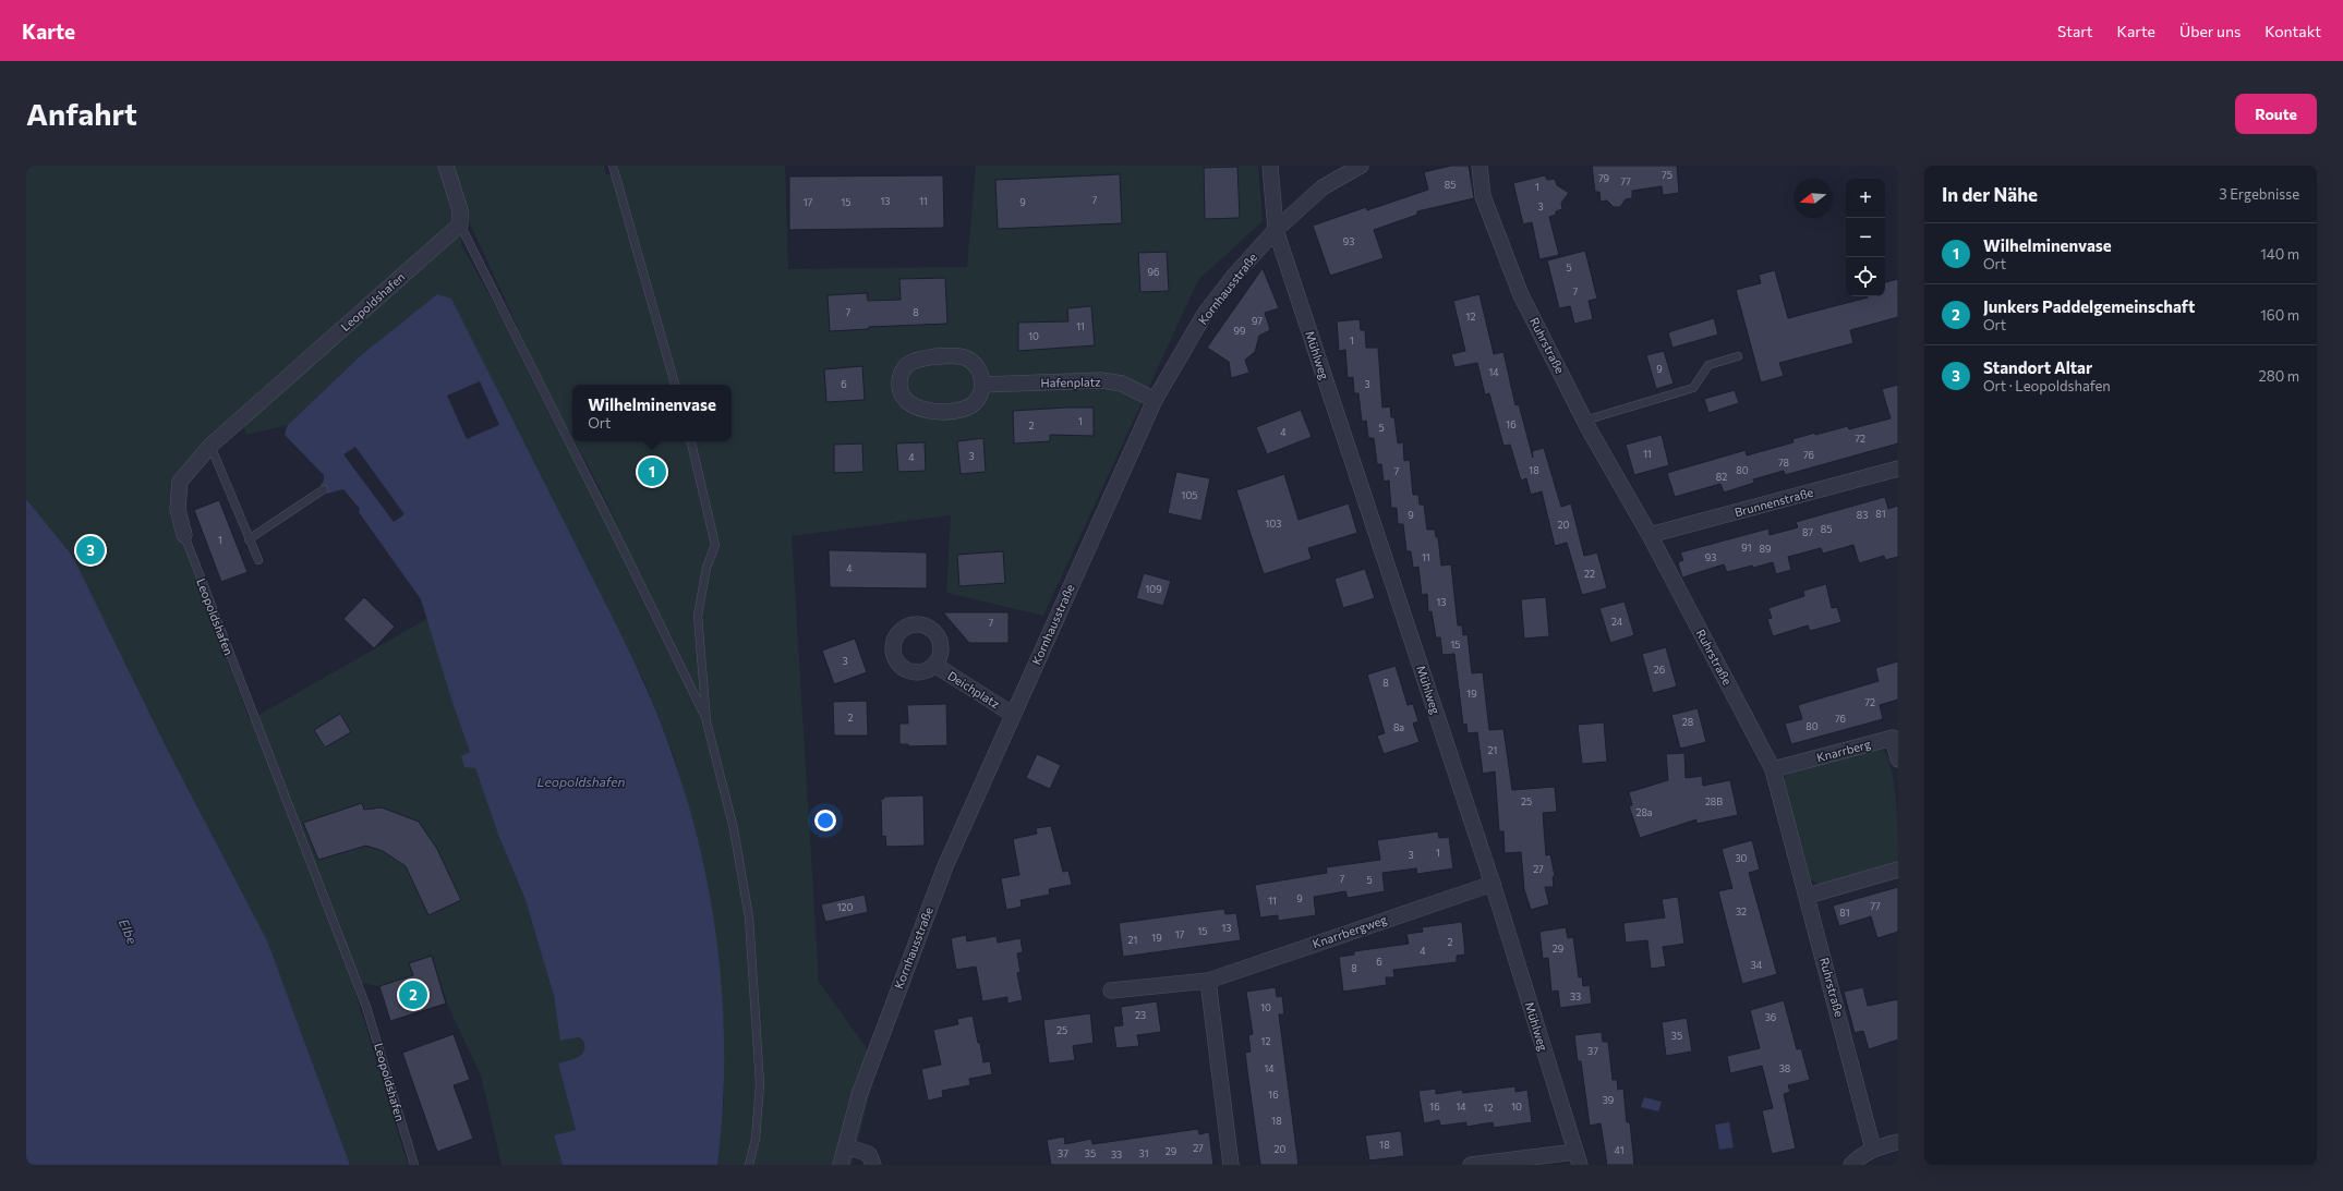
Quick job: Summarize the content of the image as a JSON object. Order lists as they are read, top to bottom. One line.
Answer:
{"streets":{"street":["Kornhausstraße","Leopoldshafen","Ruhrstraße","Mühlweg","Hafenplatz","Brunnenstraße","Deichplatz","Knarrberg","Knarrbergweg"]},"crossings":[["Kornhausstraße","Mühlweg"],["Kornhausstraße","Hafenplatz"],["Kornhausstraße","Deichplatz"],["Ruhrstraße","Brunnenstraße"],["Ruhrstraße","Knarrberg"],["Mühlweg","Knarrbergweg"]],"water":["Leopoldshafen","Elbe"],"house_numbers":["75","79","77","85","1","7","13","11","17","15","9","3","93","5","96","7","7","8","12","97","11","99","10","1","9","14","6","3","1","16","2","5","4","72","11","76","3","4","78","18","80","7","82","105","81","9","83","103","20","85","87","1","91","89","11","93","4","22","109","13","24","7","15","3","26","8","19","72","2","76","28","80","8a","21","25","28B","28a","1","3","30","27","7","5","9","11","77","120","32","81","13","15","17","19","21","2","29","4","6","34","8","33","10","23","36","25","35","12","37","14","38","16","39","16","14","10","12","18","18","27","20","41","29","37","35","31","33"],"north":"left","page":{"header":"Karte","nav":["Start","Karte","Über uns","Kontakt"],"buttons":"Route","title":"Anfahrt","heading":["In der Nähe","3 Ergebnisse"],"map_buttons":["+","−"],"list":[{"mark":"1","name":"Wilhelminenvase","note":"Ort","value":"140 m"},{"mark":"2","name":"Junkers Paddelgemeinschaft","note":"Ort","value":"160 m"},{"mark":"3","name":"Standort Altar","note":"Ort · Leopoldshafen","value":"280 m"}],"popup":["Wilhelminenvase","Ort"],"pins":["1","3","2"]}}
